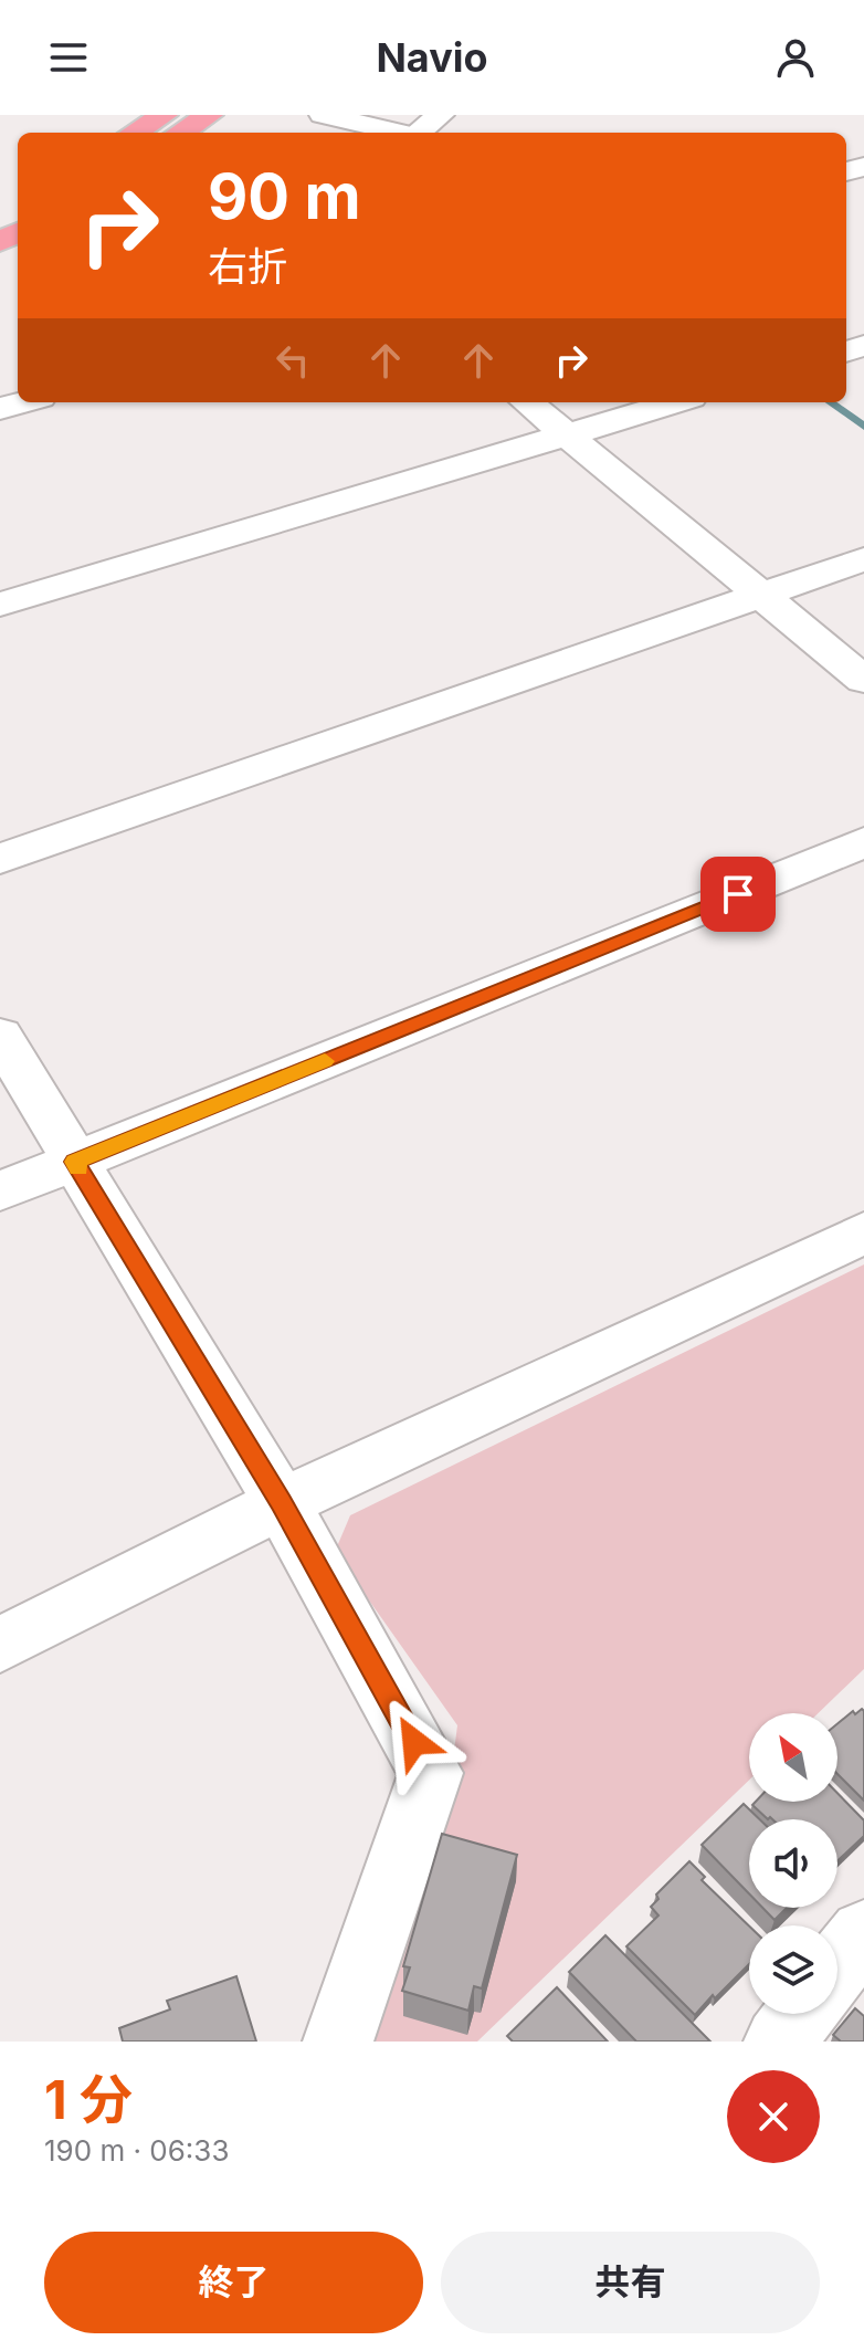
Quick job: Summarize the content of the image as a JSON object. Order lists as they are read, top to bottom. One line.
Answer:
{"north":"top left","page":{"header":"Navio","turn":["90 m","右折"],"heading":["1 分","190 m · 06:33"],"buttons":["終了","共有"]}}
